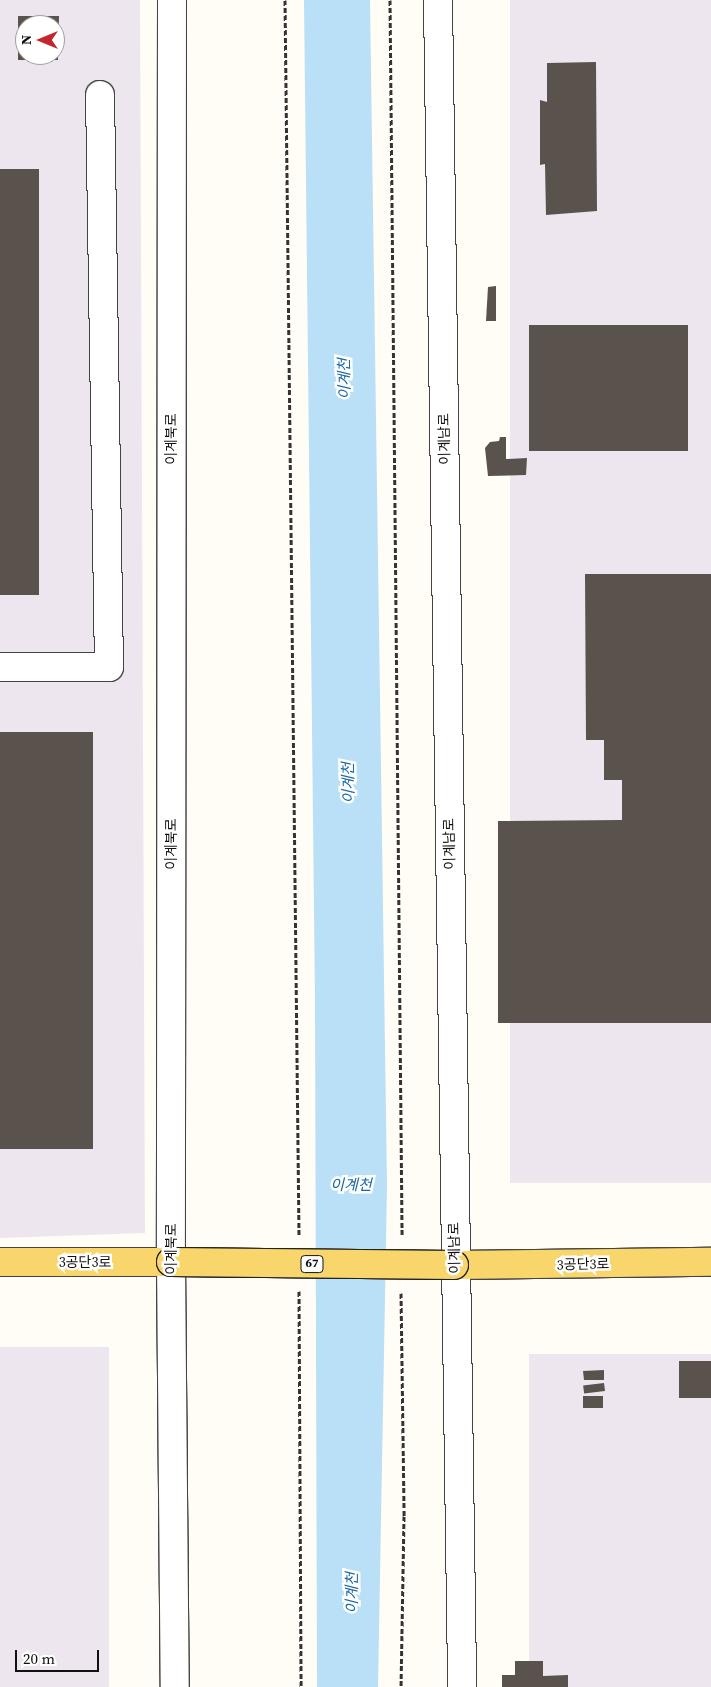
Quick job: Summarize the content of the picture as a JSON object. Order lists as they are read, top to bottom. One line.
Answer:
{"streets":{"main road":["3공단3로","67"],"street":["이계북로","이계남로"]},"crossings":[["이계북로","3공단3로"],["이계북로","67"],["이계남로","3공단3로"],["이계남로","67"],["3공단3로","67"]],"water":["이계천"],"scale_bar":"20 m","north":"left"}
